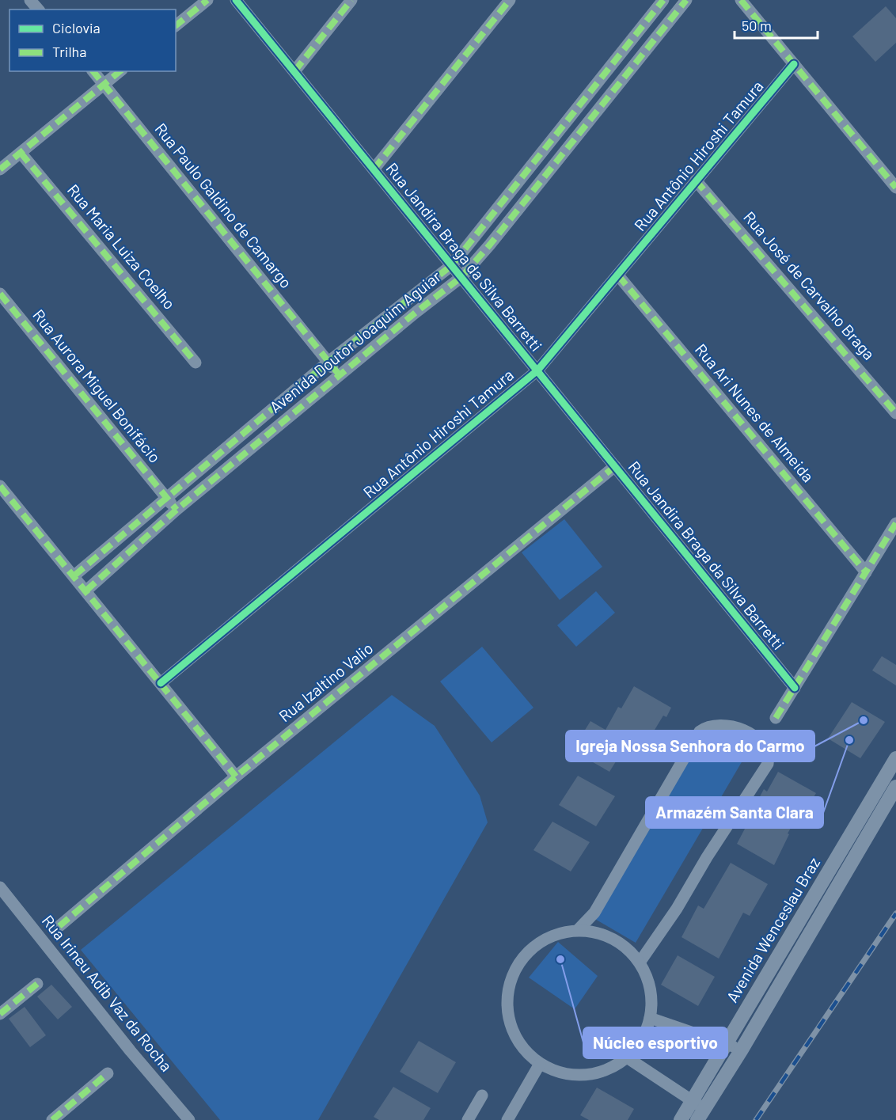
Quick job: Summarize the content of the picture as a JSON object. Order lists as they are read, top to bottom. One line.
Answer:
{"streets":{"street":["Rua Antônio Hiroshi Tamura","Rua Paulo Galdino de Camargo","Rua Maria Luiza Coelho","Rua Jandira Braga da Silva Barretti","Rua José de Carvalho Braga","Avenida Doutor Joaquim Aguiar","Rua Aurora Miguel Bonifácio","Rua Ari Nunes de Almeida","Rua Izaltino Valio","Avenida Wenceslau Braz","Rua Irineu Adib Vaz da Rocha"]},"crossings":[["Rua Antônio Hiroshi Tamura","Rua Jandira Braga da Silva Barretti"],["Rua Antônio Hiroshi Tamura","Rua José de Carvalho Braga"],["Rua Antônio Hiroshi Tamura","Rua Ari Nunes de Almeida"],["Rua Paulo Galdino de Camargo","Avenida Doutor Joaquim Aguiar"],["Rua Jandira Braga da Silva Barretti","Avenida Doutor Joaquim Aguiar"],["Rua Jandira Braga da Silva Barretti","Rua Izaltino Valio"],["Avenida Doutor Joaquim Aguiar","Rua Aurora Miguel Bonifácio"]],"places":["Igreja Nossa Senhora do Carmo","Armazém Santa Clara","Núcleo esportivo"],"legend":["Ciclovia","Trilha"],"scale_bar":"50 m"}
